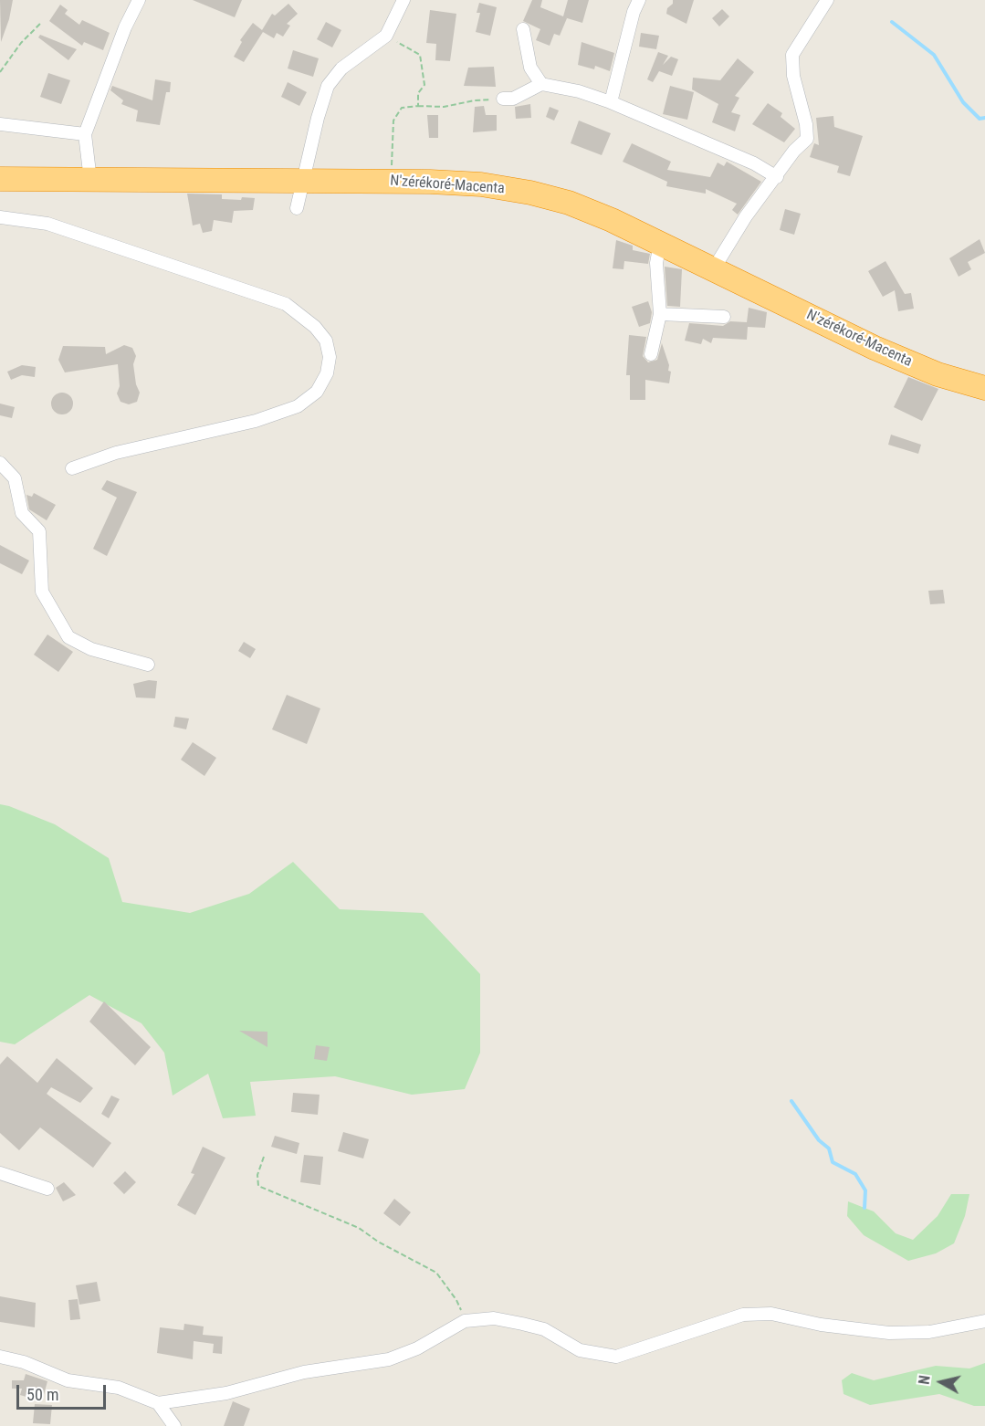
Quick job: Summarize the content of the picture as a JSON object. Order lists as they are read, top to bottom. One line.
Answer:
{"streets":{"highway":["N'zérékoré-Macenta"]},"scale_bar":"50 m","north":"left"}
